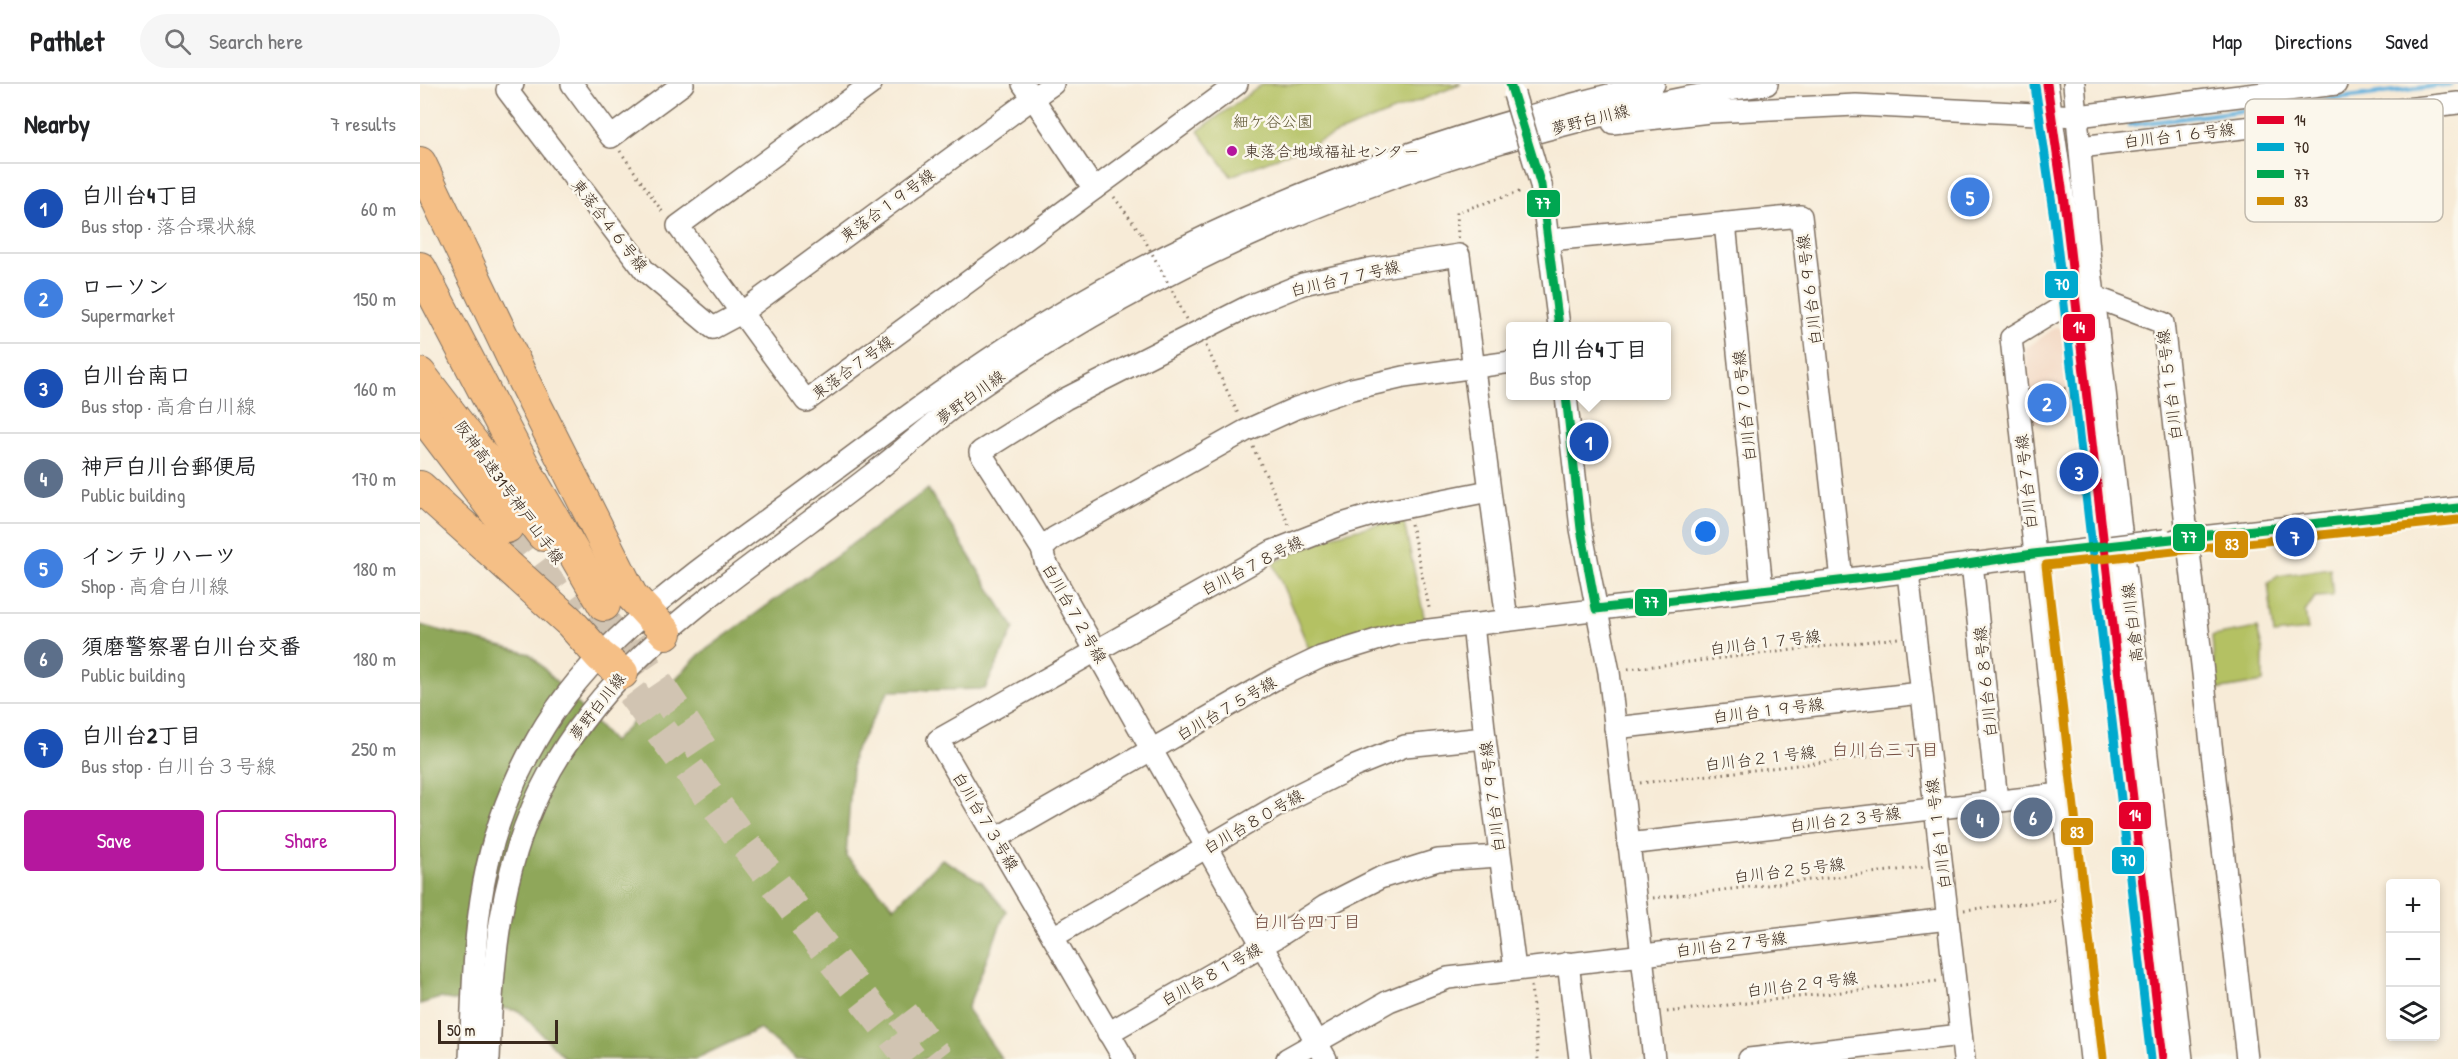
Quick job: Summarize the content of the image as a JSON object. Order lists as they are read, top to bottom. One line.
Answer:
{"streets":{"highway":["阪神高速31号神戸山手線"],"street":["夢野白川線","白川台１６号線","東落合１９号線","東落合４６号線","白川台７７号線","白川台６９号線","東落合７号線","白川台１５号線","白川台７０号線","白川台７号線","白川台７８号線","白川台７２号線","高倉白川線","白川台６８号線","白川台７５号線","白川台１９号線","白川台７９号線","白川台２３号線","白川台７３号線","白川台８０号線","白川台１１号線","白川台２７号線","白川台８１号線"],"path":["白川台１７号線","白川台２１号線","白川台２５号線","白川台２９号線"]},"crossings":[["白川台１６号線","高倉白川線"],["東落合１９号線","東落合４６号線"],["東落合１９号線","東落合７号線"],["東落合４６号線","東落合７号線"],["白川台７７号線","白川台７２号線"],["白川台６９号線","白川台７０号線"],["白川台６９号線","白川台７５号線"],["白川台１５号線","白川台７号線"],["白川台１５号線","高倉白川線"],["白川台１５号線","白川台７５号線"],["白川台７０号線","白川台７５号線"],["白川台７号線","高倉白川線"],["白川台７号線","白川台７５号線"],["白川台７号線","白川台２３号線"],["白川台７８号線","白川台７２号線"],["白川台７８号線","白川台７３号線"],["白川台７２号線","白川台７５号線"],["白川台７２号線","白川台７３号線"],["白川台７２号線","白川台８０号線"],["白川台７２号線","白川台２７号線"],["白川台７２号線","白川台８１号線"],["白川台１７号線","白川台１１号線"],["白川台６８号線","白川台７５号線"],["白川台６８号線","白川台２３号線"],["白川台７５号線","白川台７９号線"],["白川台７５号線","白川台７３号線"],["白川台７５号線","白川台１１号線"],["白川台１９号線","白川台１１号線"],["白川台２１号線","白川台１１号線"],["白川台７９号線","白川台８０号線"],["白川台７９号線","白川台２７号線"],["白川台７９号線","白川台８１号線"],["白川台２３号線","白川台１１号線"],["白川台７３号線","白川台８０号線"],["白川台７３号線","白川台８１号線"],["白川台１１号線","白川台２５号線"],["白川台１１号線","白川台２７号線"],["白川台１１号線","白川台２９号線"]],"districts":["白川台三丁目","白川台四丁目"],"parks":["細ケ谷公園"],"places":["東落合地域福祉センター"],"lines":["transit line 14","transit line 77","transit line 70","transit line 83"],"legend":["14","70","77","83"],"scale_bar":"50 m","page":{"header":"Pathlet","search":"Search here","nav":["Map","Directions","Saved"],"heading":["Nearby","7 results"],"list":[{"mark":"1","name":"白川台4丁目","note":"Bus stop · 落合環状線","value":"60 m"},{"mark":"2","name":"ローソン","note":"Supermarket","value":"150 m"},{"mark":"3","name":"白川台南口","note":"Bus stop · 高倉白川線","value":"160 m"},{"mark":"4","name":"神戸白川台郵便局","note":"Public building","value":"170 m"},{"mark":"5","name":"インテリハーツ","note":"Shop · 高倉白川線","value":"180 m"},{"mark":"6","name":"須磨警察署白川台交番","note":"Public building","value":"180 m"},{"mark":"7","name":"白川台2丁目","note":"Bus stop · 白川台３号線","value":"250 m"}],"pins":["5","2","1","3","7","6","4"],"popup":["白川台4丁目","Bus stop"],"buttons":["Save","Share"],"map_buttons":["+","−"],"scale":"50 m"}}
